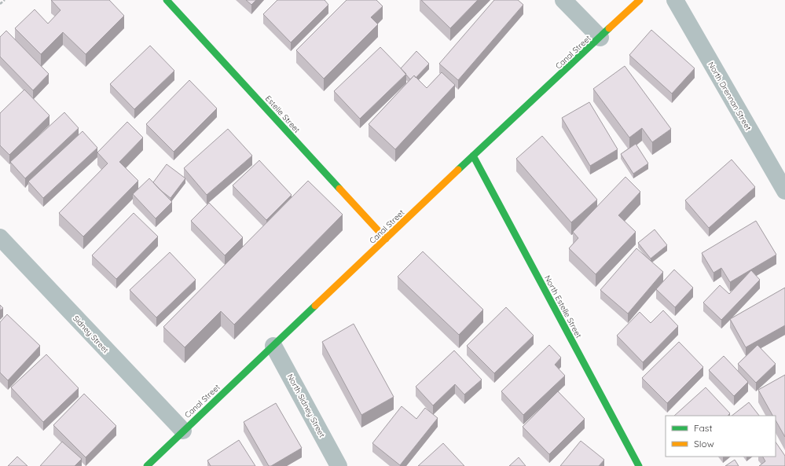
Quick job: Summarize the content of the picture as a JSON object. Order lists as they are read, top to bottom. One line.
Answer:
{"streets":{"street":["Canal Street","North Drennan Street","Estelle Street","North Estelle Street","Sidney Street","North Sidney Street"]},"crossings":[["Canal Street","Estelle Street"],["Canal Street","North Estelle Street"],["Canal Street","Sidney Street"],["Canal Street","North Sidney Street"]],"legend":["Fast","Slow"]}
